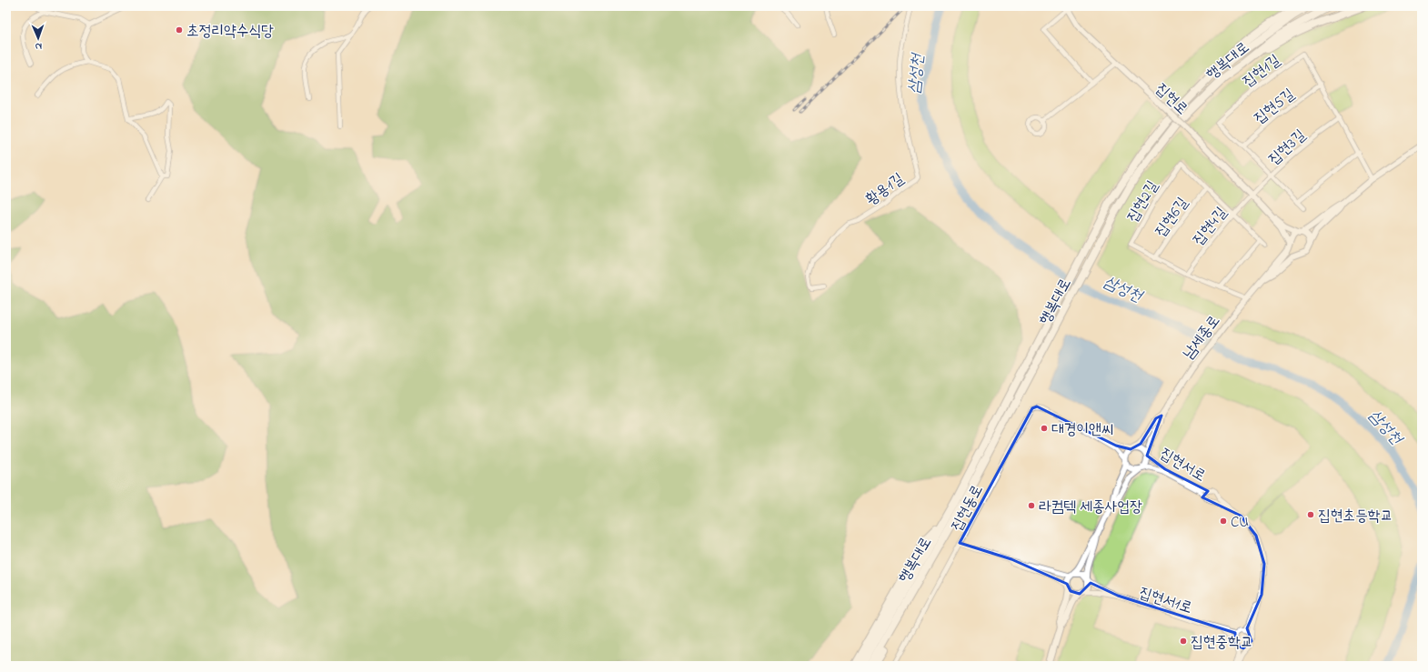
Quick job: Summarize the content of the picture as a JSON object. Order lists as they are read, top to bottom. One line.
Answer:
{"streets":{"highway":["행복대로"],"street":["집현1길","집현로","집현5길","집현3길","황용1길","집현2길","집현6길","집현4길","남세종로","집현서로","집현동로","집현서1로"]},"crossings":[["집현1길","집현5길"],["집현1길","집현3길"],["집현로","집현3길"],["집현로","집현4길"],["집현로","남세종로"],["집현3길","집현4길"],["집현2길","집현6길"],["집현2길","집현4길"],["집현2길","남세종로"],["남세종로","집현서로"],["남세종로","집현동로"],["집현서로","집현동로"],["집현서로","집현서1로"]],"water":["삼성천"],"places":["초정리약수식당","대경이앤씨","라컴텍 세종사업장","집현초등학교","CU","집현중학교"],"north":"bottom"}
